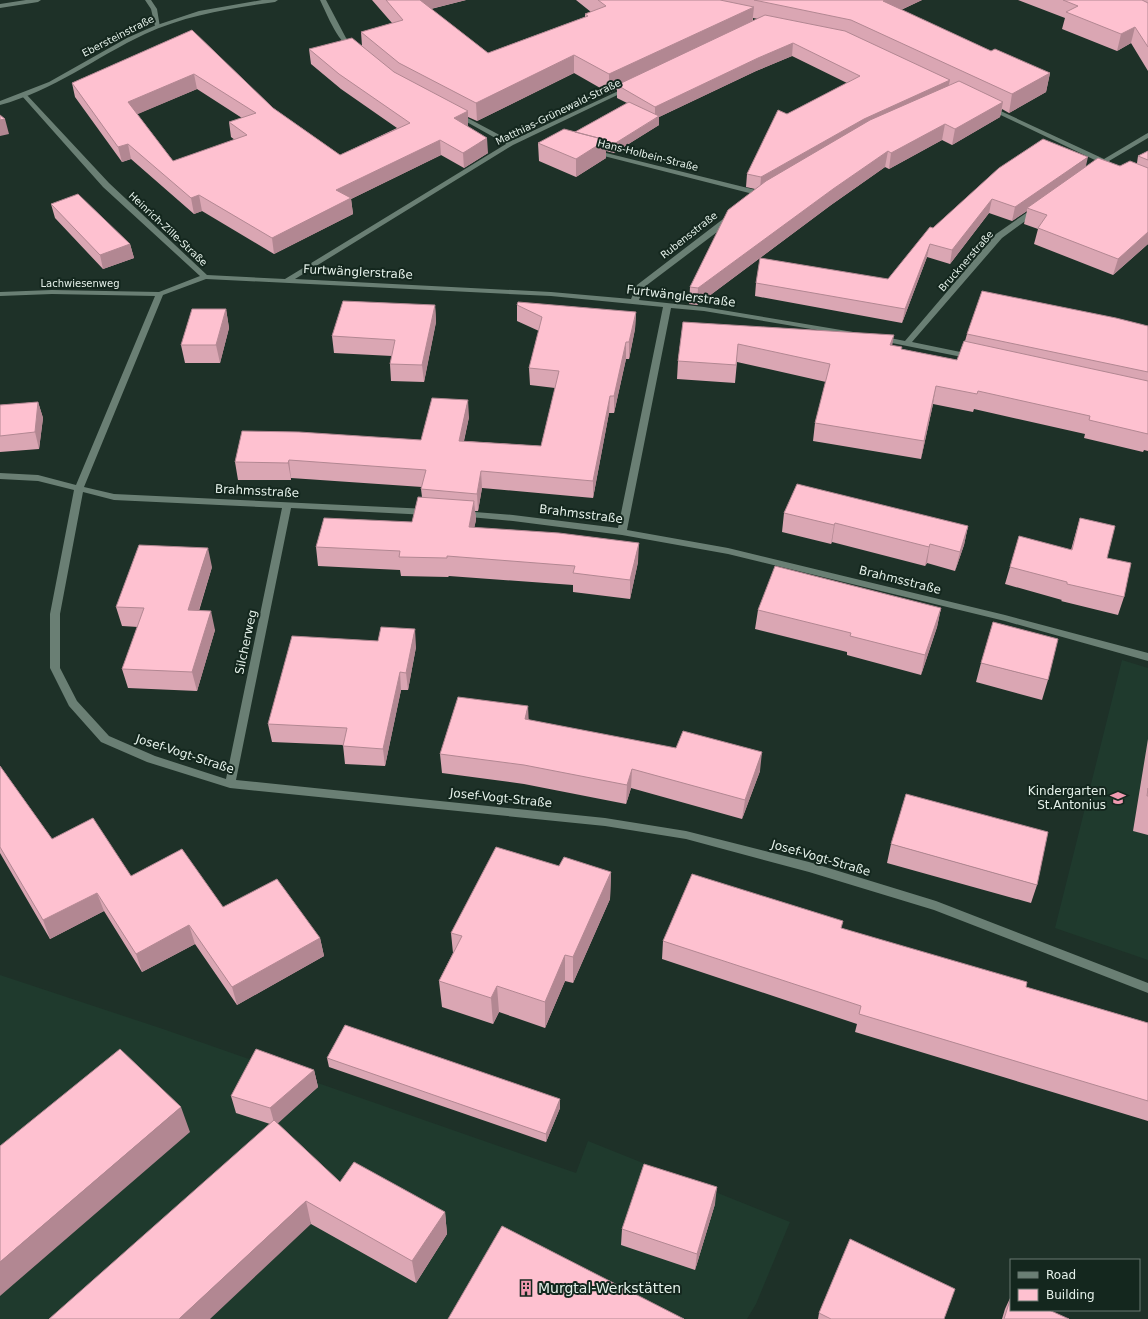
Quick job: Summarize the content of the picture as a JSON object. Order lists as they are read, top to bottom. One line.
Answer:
{"streets":{"street":["Ebersteinstraße","Matthias-Grünewald-Straße","Hans-Holbein-Straße","Heinrich-Zille-Straße","Rubensstraße","Brucknerstraße","Furtwänglerstraße","Lachwiesenweg","Brahmsstraße","Silcherweg","Josef-Vogt-Straße"]},"crossings":[["Ebersteinstraße","Heinrich-Zille-Straße"],["Matthias-Grünewald-Straße","Furtwänglerstraße"],["Heinrich-Zille-Straße","Furtwänglerstraße"],["Heinrich-Zille-Straße","Lachwiesenweg"],["Rubensstraße","Furtwänglerstraße"],["Brucknerstraße","Furtwänglerstraße"],["Brahmsstraße","Silcherweg"],["Brahmsstraße","Josef-Vogt-Straße"],["Silcherweg","Josef-Vogt-Straße"]],"places":{"school or university":["Kindergarten St.Antonius"],"building":["Murgtal-Werkstätten"]},"legend":["Road","Building"]}
